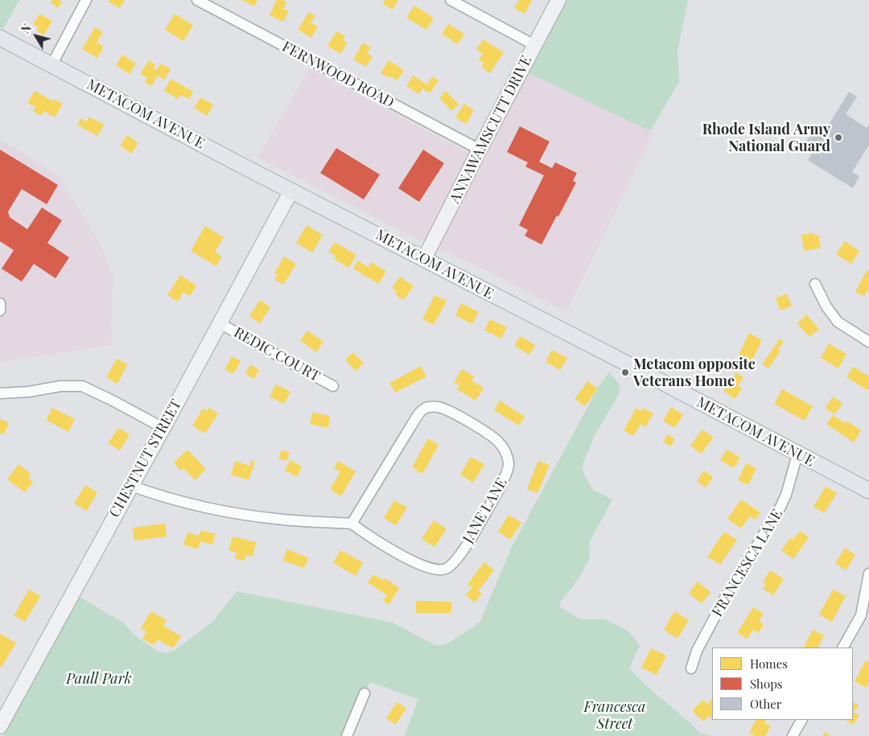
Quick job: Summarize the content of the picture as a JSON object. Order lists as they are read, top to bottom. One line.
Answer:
{"streets":{"main road":["METACOM AVENUE"],"street":["FERNWOOD ROAD","ANNAWAMSCUTT DRIVE","REDIC COURT","CHESTNUT STREET","JANE LANE","FRANCESCA LANE"]},"crossings":[["FERNWOOD ROAD","ANNAWAMSCUTT DRIVE"],["METACOM AVENUE","ANNAWAMSCUTT DRIVE"],["METACOM AVENUE","CHESTNUT STREET"],["METACOM AVENUE","FRANCESCA LANE"],["REDIC COURT","CHESTNUT STREET"]],"parks":["Paull Park","Francesca Street"],"places":["Rhode Island Army National Guard","Metacom opposite Veterans Home"],"legend":["Homes","Shops","Other"],"north":"top left"}
